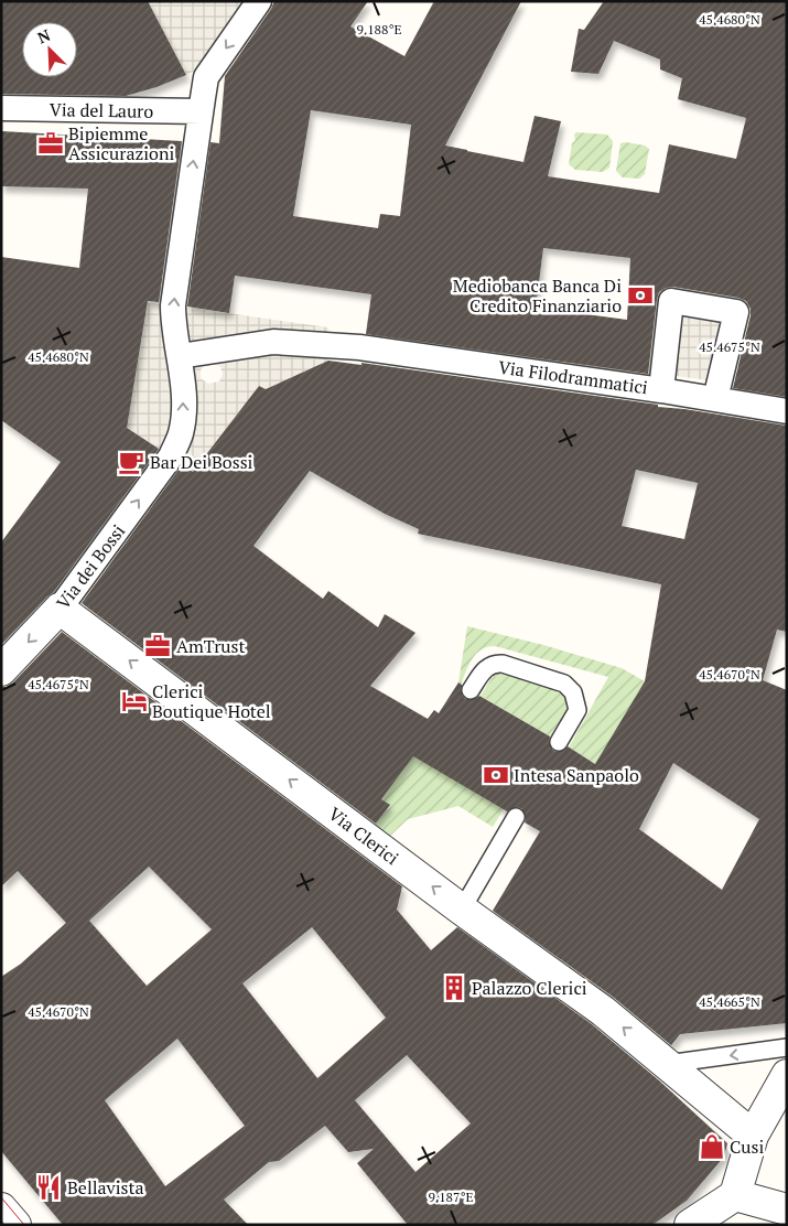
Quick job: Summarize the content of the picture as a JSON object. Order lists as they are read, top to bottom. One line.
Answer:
{"streets":{"street":["Via del Lauro","Via Filodrammatici","Via dei Bossi","Via Clerici"]},"crossings":[["Via del Lauro","Via dei Bossi"],["Via Filodrammatici","Via dei Bossi"],["Via dei Bossi","Via Clerici"]],"one_way":["Via Clerici"],"places":{"office":["Bipiemme Assicurazioni","AmTrust"],"bank":["Mediobanca Banca Di Credito Finanziario","Intesa Sanpaolo"],"cafe":["Bar Dei Bossi"],"hotel":["Clerici Boutique Hotel"],"building":["Palazzo Clerici"],"shop":["Cusi"],"restaurant":["Bellavista"]},"north":"top left","coordinates":["45.4680°N","9.188°E","45.4675°N","45.4670°N","45.4665°N","9.187°E"]}
